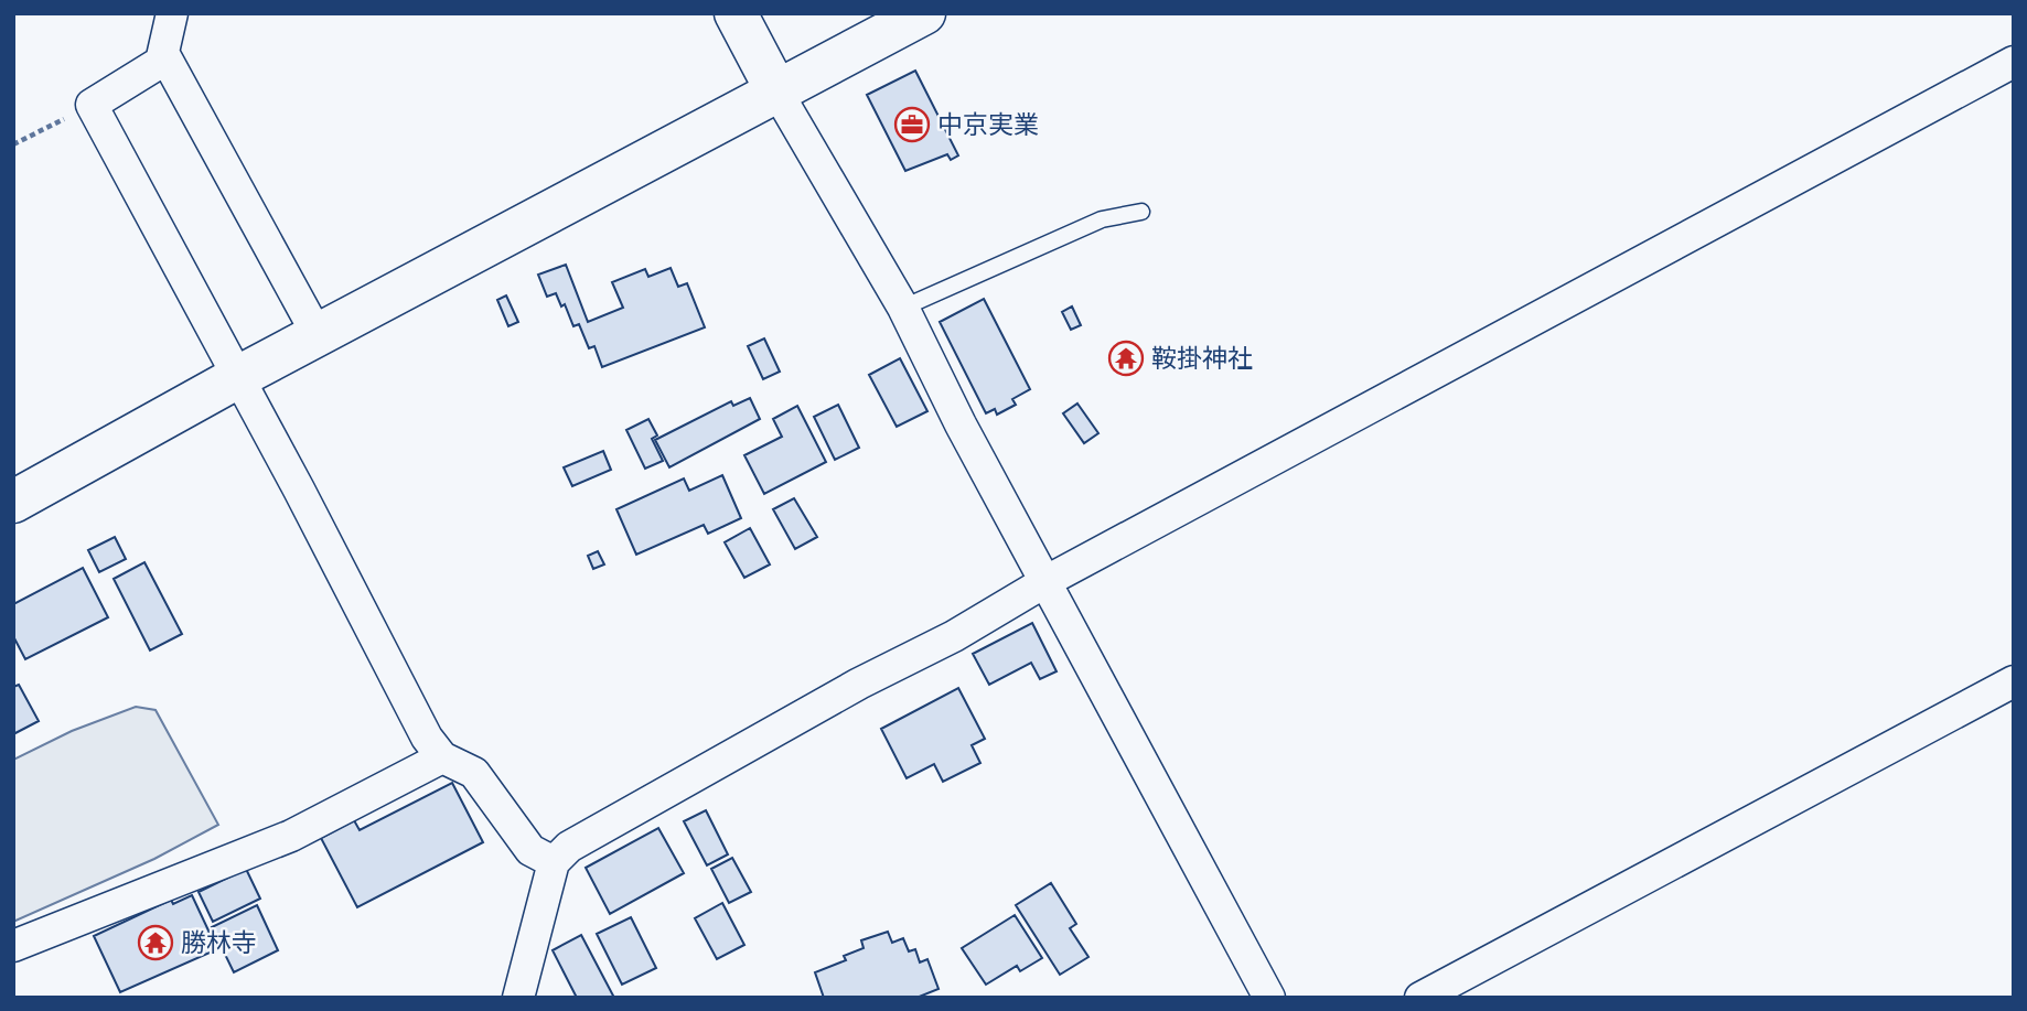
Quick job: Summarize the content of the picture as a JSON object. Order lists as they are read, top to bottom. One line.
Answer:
{"places":{"office":["中京実業"],"temple":["鞍掛神社","勝林寺"]}}
